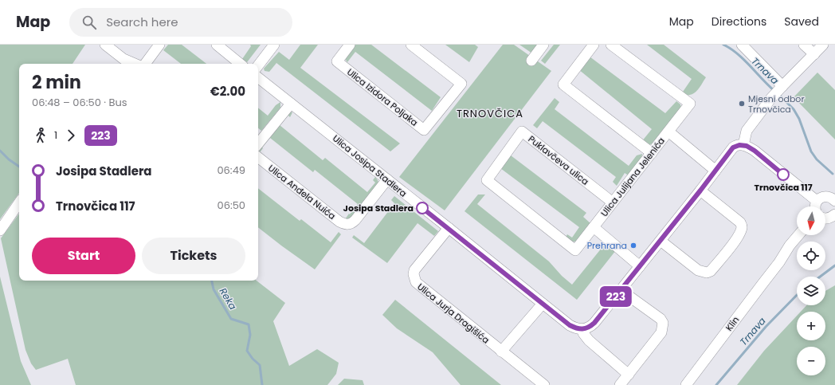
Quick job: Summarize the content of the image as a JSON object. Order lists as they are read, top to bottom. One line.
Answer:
{"streets":{"street":["Ulica Izidora Poljaka","Puklavčeva ulica","Ulica Josipa Stadlera","Ulica Julijana Jelenića","Ulica Anđela Nuića","Ulica Jurja Dragišića","Klin"]},"crossings":[["Puklavčeva ulica","Ulica Julijana Jelenića"],["Ulica Josipa Stadlera","Ulica Anđela Nuića"],["Ulica Josipa Stadlera","Ulica Jurja Dragišića"]],"districts":["TRNOVČICA"],"water":["Trnava","Reka"],"places":["Mjesni odbor Trnovčica","Trnovčica 117","Josipa Stadlera","Prehrana"],"lines":["bus line 223"],"north":"bottom","page":{"header":"Map","search":"Search here","nav":["Map","Directions","Saved"],"on_map":"223","heading":["2 min","06:48 – 06:50 · Bus","€2.00"],"legs":["1","223"],"list":[{"name":"Josipa Stadlera","value":"06:49"},{"name":"Trnovčica 117","value":"06:50"}],"map_buttons":["+","−"],"buttons":["Start","Tickets"]}}
